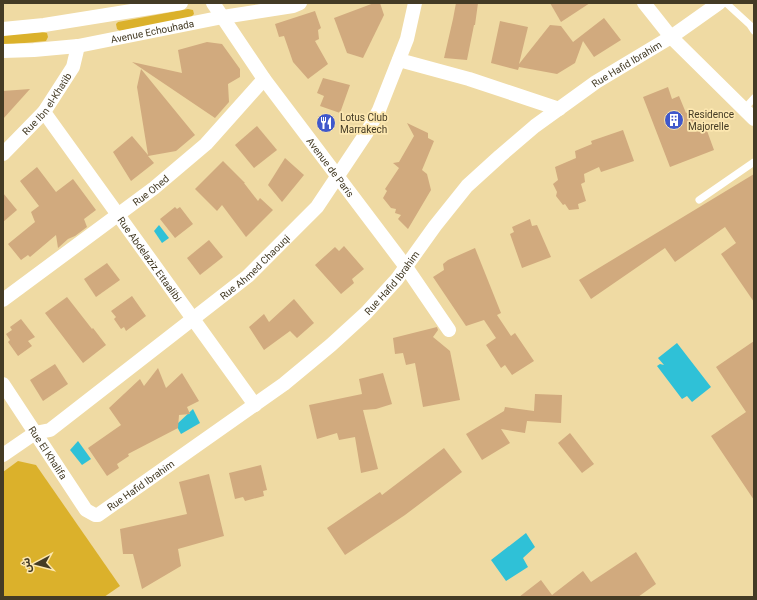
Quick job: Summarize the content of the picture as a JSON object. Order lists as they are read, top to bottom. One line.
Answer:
{"streets":{"street":["Avenue Echouhada","Rue Hafid Ibrahim","Rue Ibn el-Khatib","Avenue de Paris","Rue Ohed","Rue Abdelaziz Ettaalibi","Rue Ahmed Chaouqi","Rue El Khalifa"]},"crossings":[["Avenue Echouhada","Rue Ibn el-Khatib"],["Avenue Echouhada","Avenue de Paris"],["Rue Hafid Ibrahim","Avenue de Paris"],["Rue Hafid Ibrahim","Rue Abdelaziz Ettaalibi"],["Rue Hafid Ibrahim","Rue El Khalifa"],["Rue Ibn el-Khatib","Rue Abdelaziz Ettaalibi"],["Avenue de Paris","Rue Ohed"],["Avenue de Paris","Rue Ahmed Chaouqi"],["Rue Ohed","Rue Abdelaziz Ettaalibi"],["Rue Abdelaziz Ettaalibi","Rue Ahmed Chaouqi"],["Rue Ahmed Chaouqi","Rue El Khalifa"]],"places":{"building":["Residence Majorelle"],"restaurant":["Lotus Club Marrakech"]},"north":"left"}
